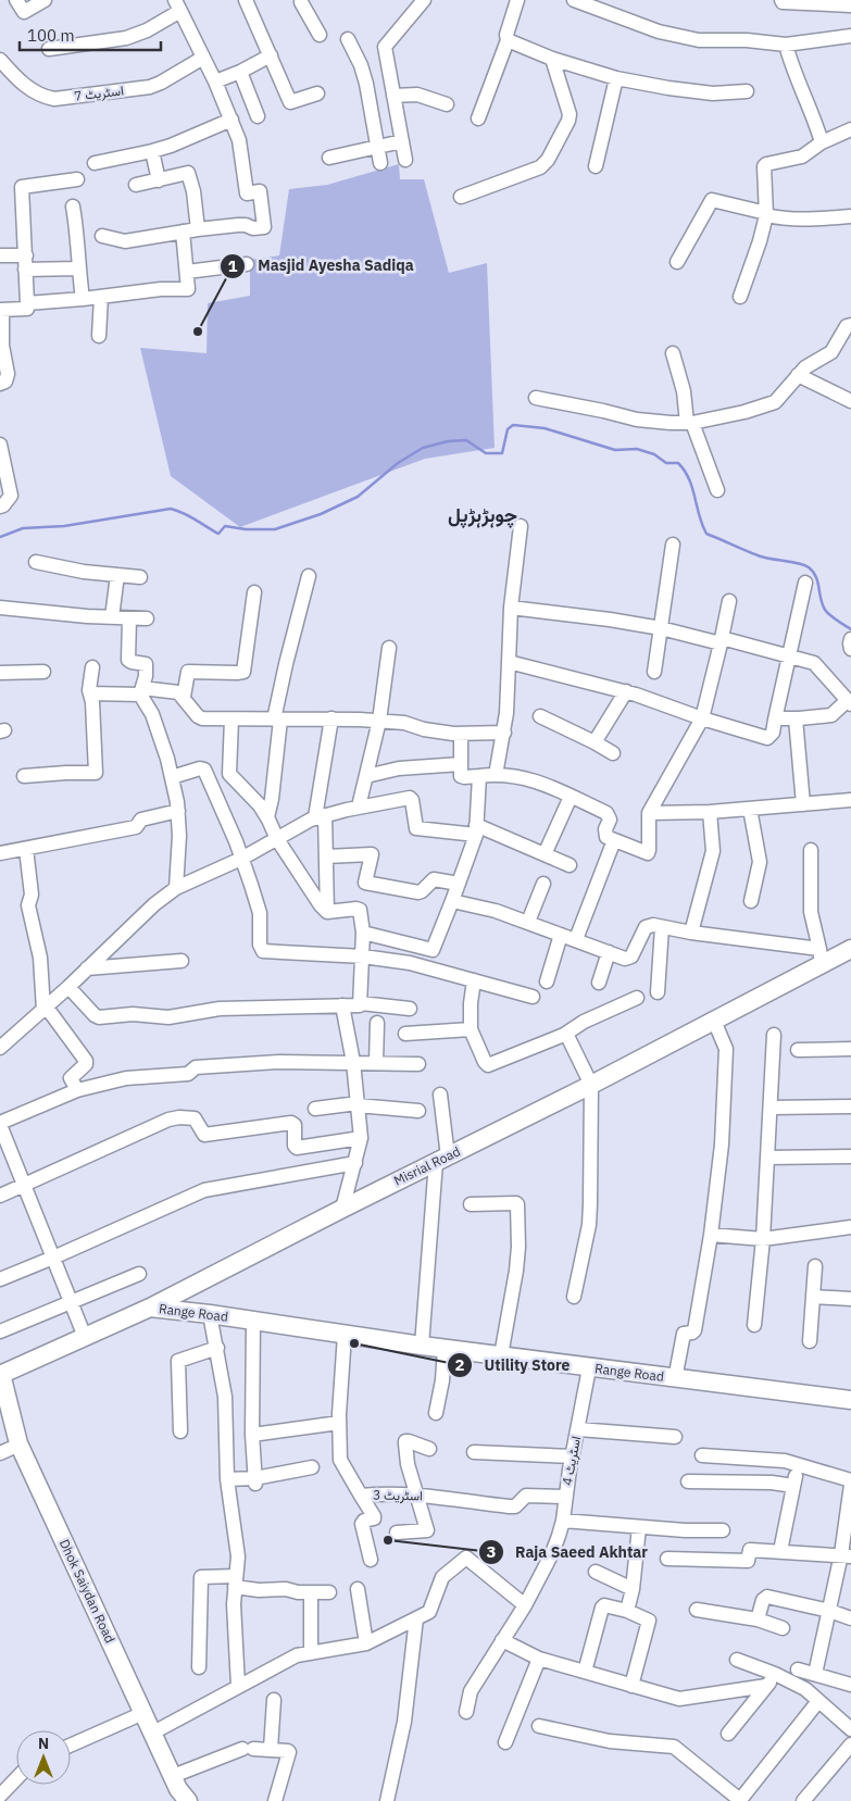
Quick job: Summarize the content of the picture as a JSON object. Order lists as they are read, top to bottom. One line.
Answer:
{"streets":{"main road":["Misrial Road","Range Road","Dhok Saiydan Road"],"street":["اسٹریٹ 7","اسٹریٹ 4","اسٹریٹ 3"]},"crossings":[["Misrial Road","Range Road"],["Misrial Road","Dhok Saiydan Road"],["Range Road","اسٹریٹ 4"],["Range Road","اسٹریٹ 3"],["اسٹریٹ 4","اسٹریٹ 3"]],"districts":["چوہڑہڑپل"],"places":["Masjid Ayesha Sadiqa","Utility Store","Raja Saeed Akhtar"],"scale_bar":"100 m","north":"top"}
